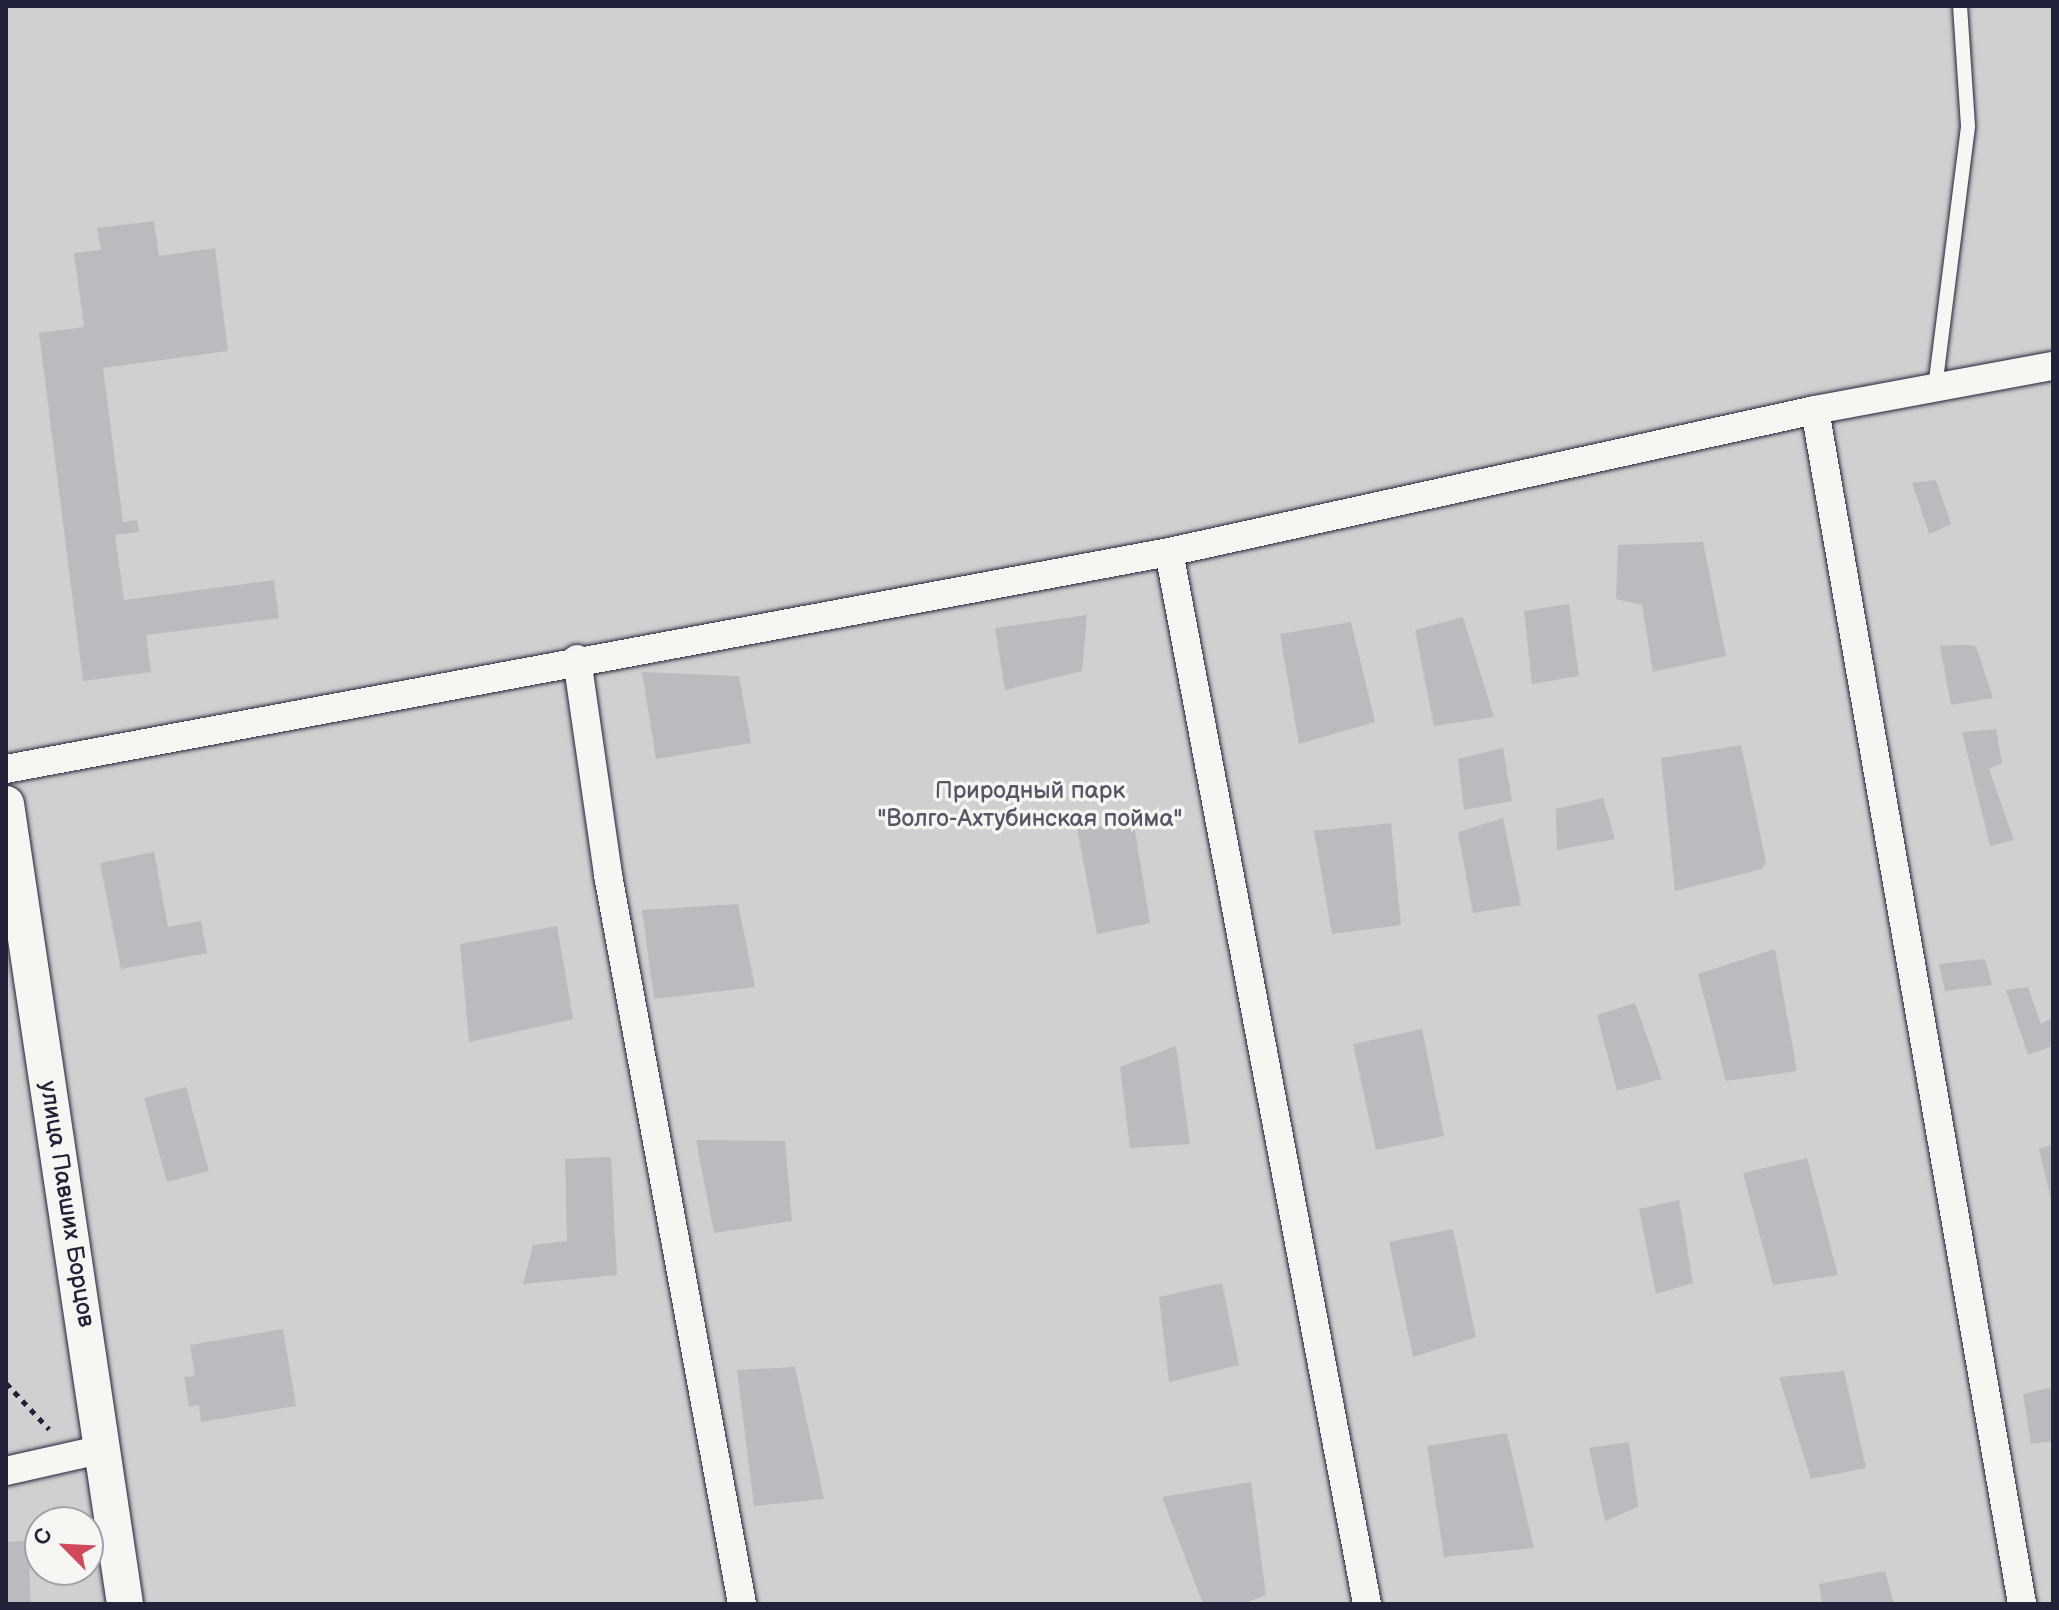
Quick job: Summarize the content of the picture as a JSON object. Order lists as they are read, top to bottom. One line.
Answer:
{"streets":{"street":["улица Павших Борцов"]},"parks":["Природный парк \"Волго-Ахтубинская пойма\""],"north":"top left"}
